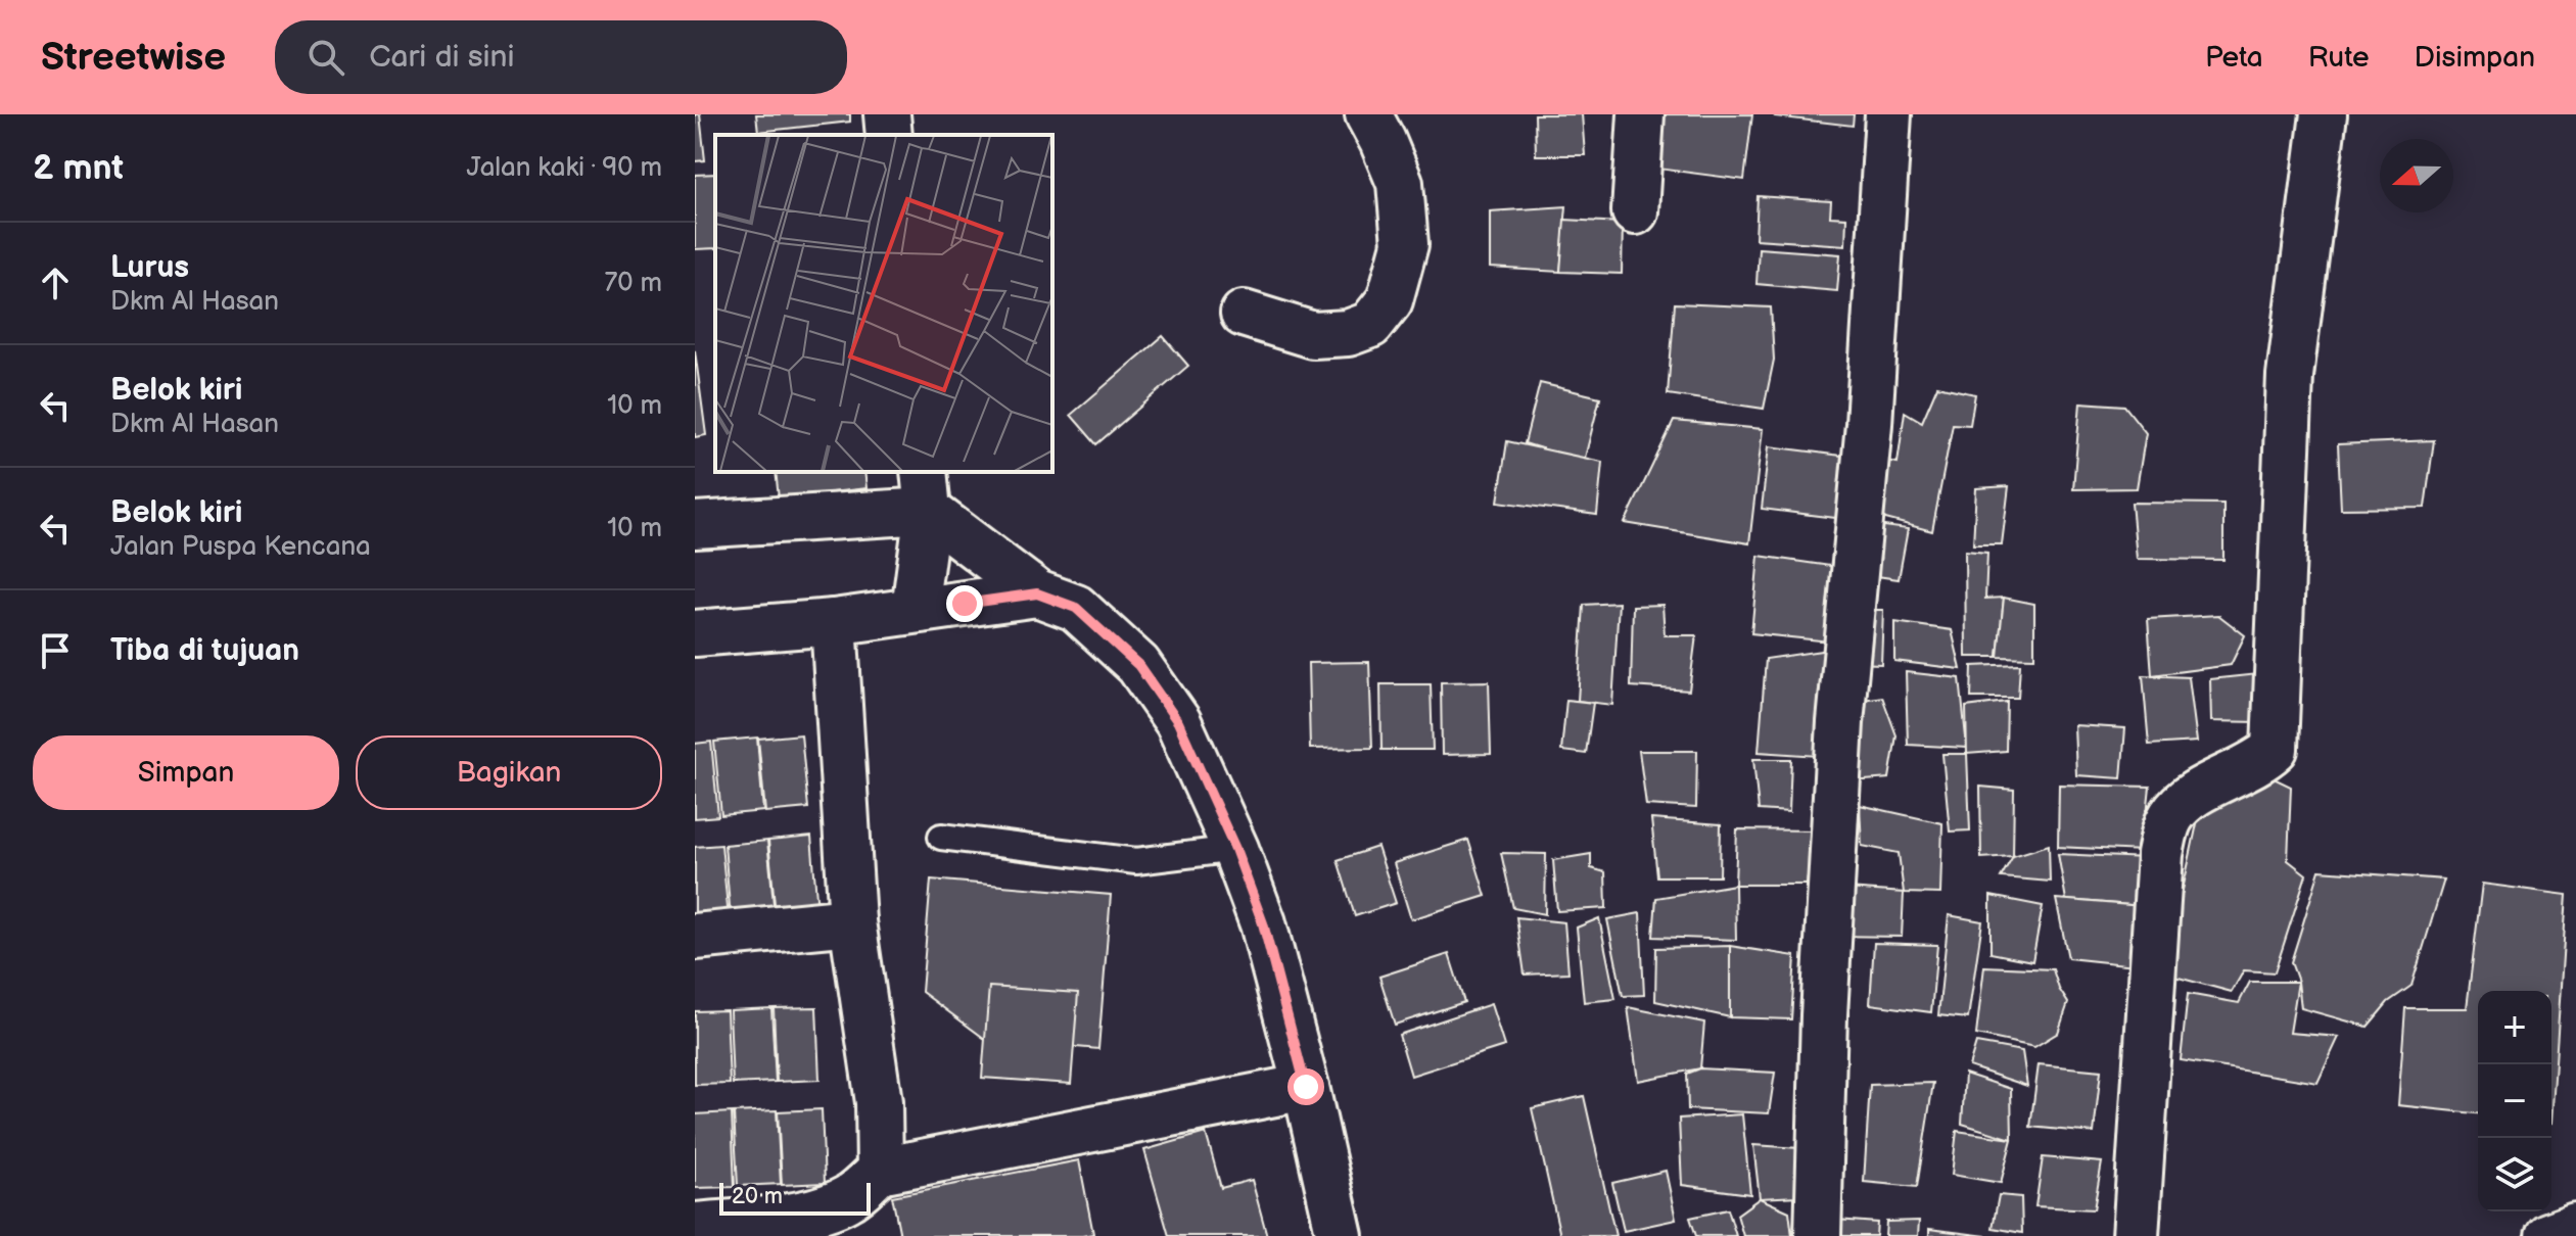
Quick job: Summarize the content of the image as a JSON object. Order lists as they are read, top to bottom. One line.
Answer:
{"scale_bar":"20 m","north":"left","page":{"header":"Streetwise","search":"Cari di sini","nav":["Peta","Rute","Disimpan"],"heading":["2 mnt","Jalan kaki · 90 m"],"list":[["Lurus","Dkm Al Hasan","70 m"],["Belok kiri","Dkm Al Hasan","10 m"],["Belok kiri","Jalan Puspa Kencana","10 m"],"Tiba di tujuan"],"buttons":["Simpan","Bagikan"],"map_buttons":["+","−"],"scale":"20 m"}}
